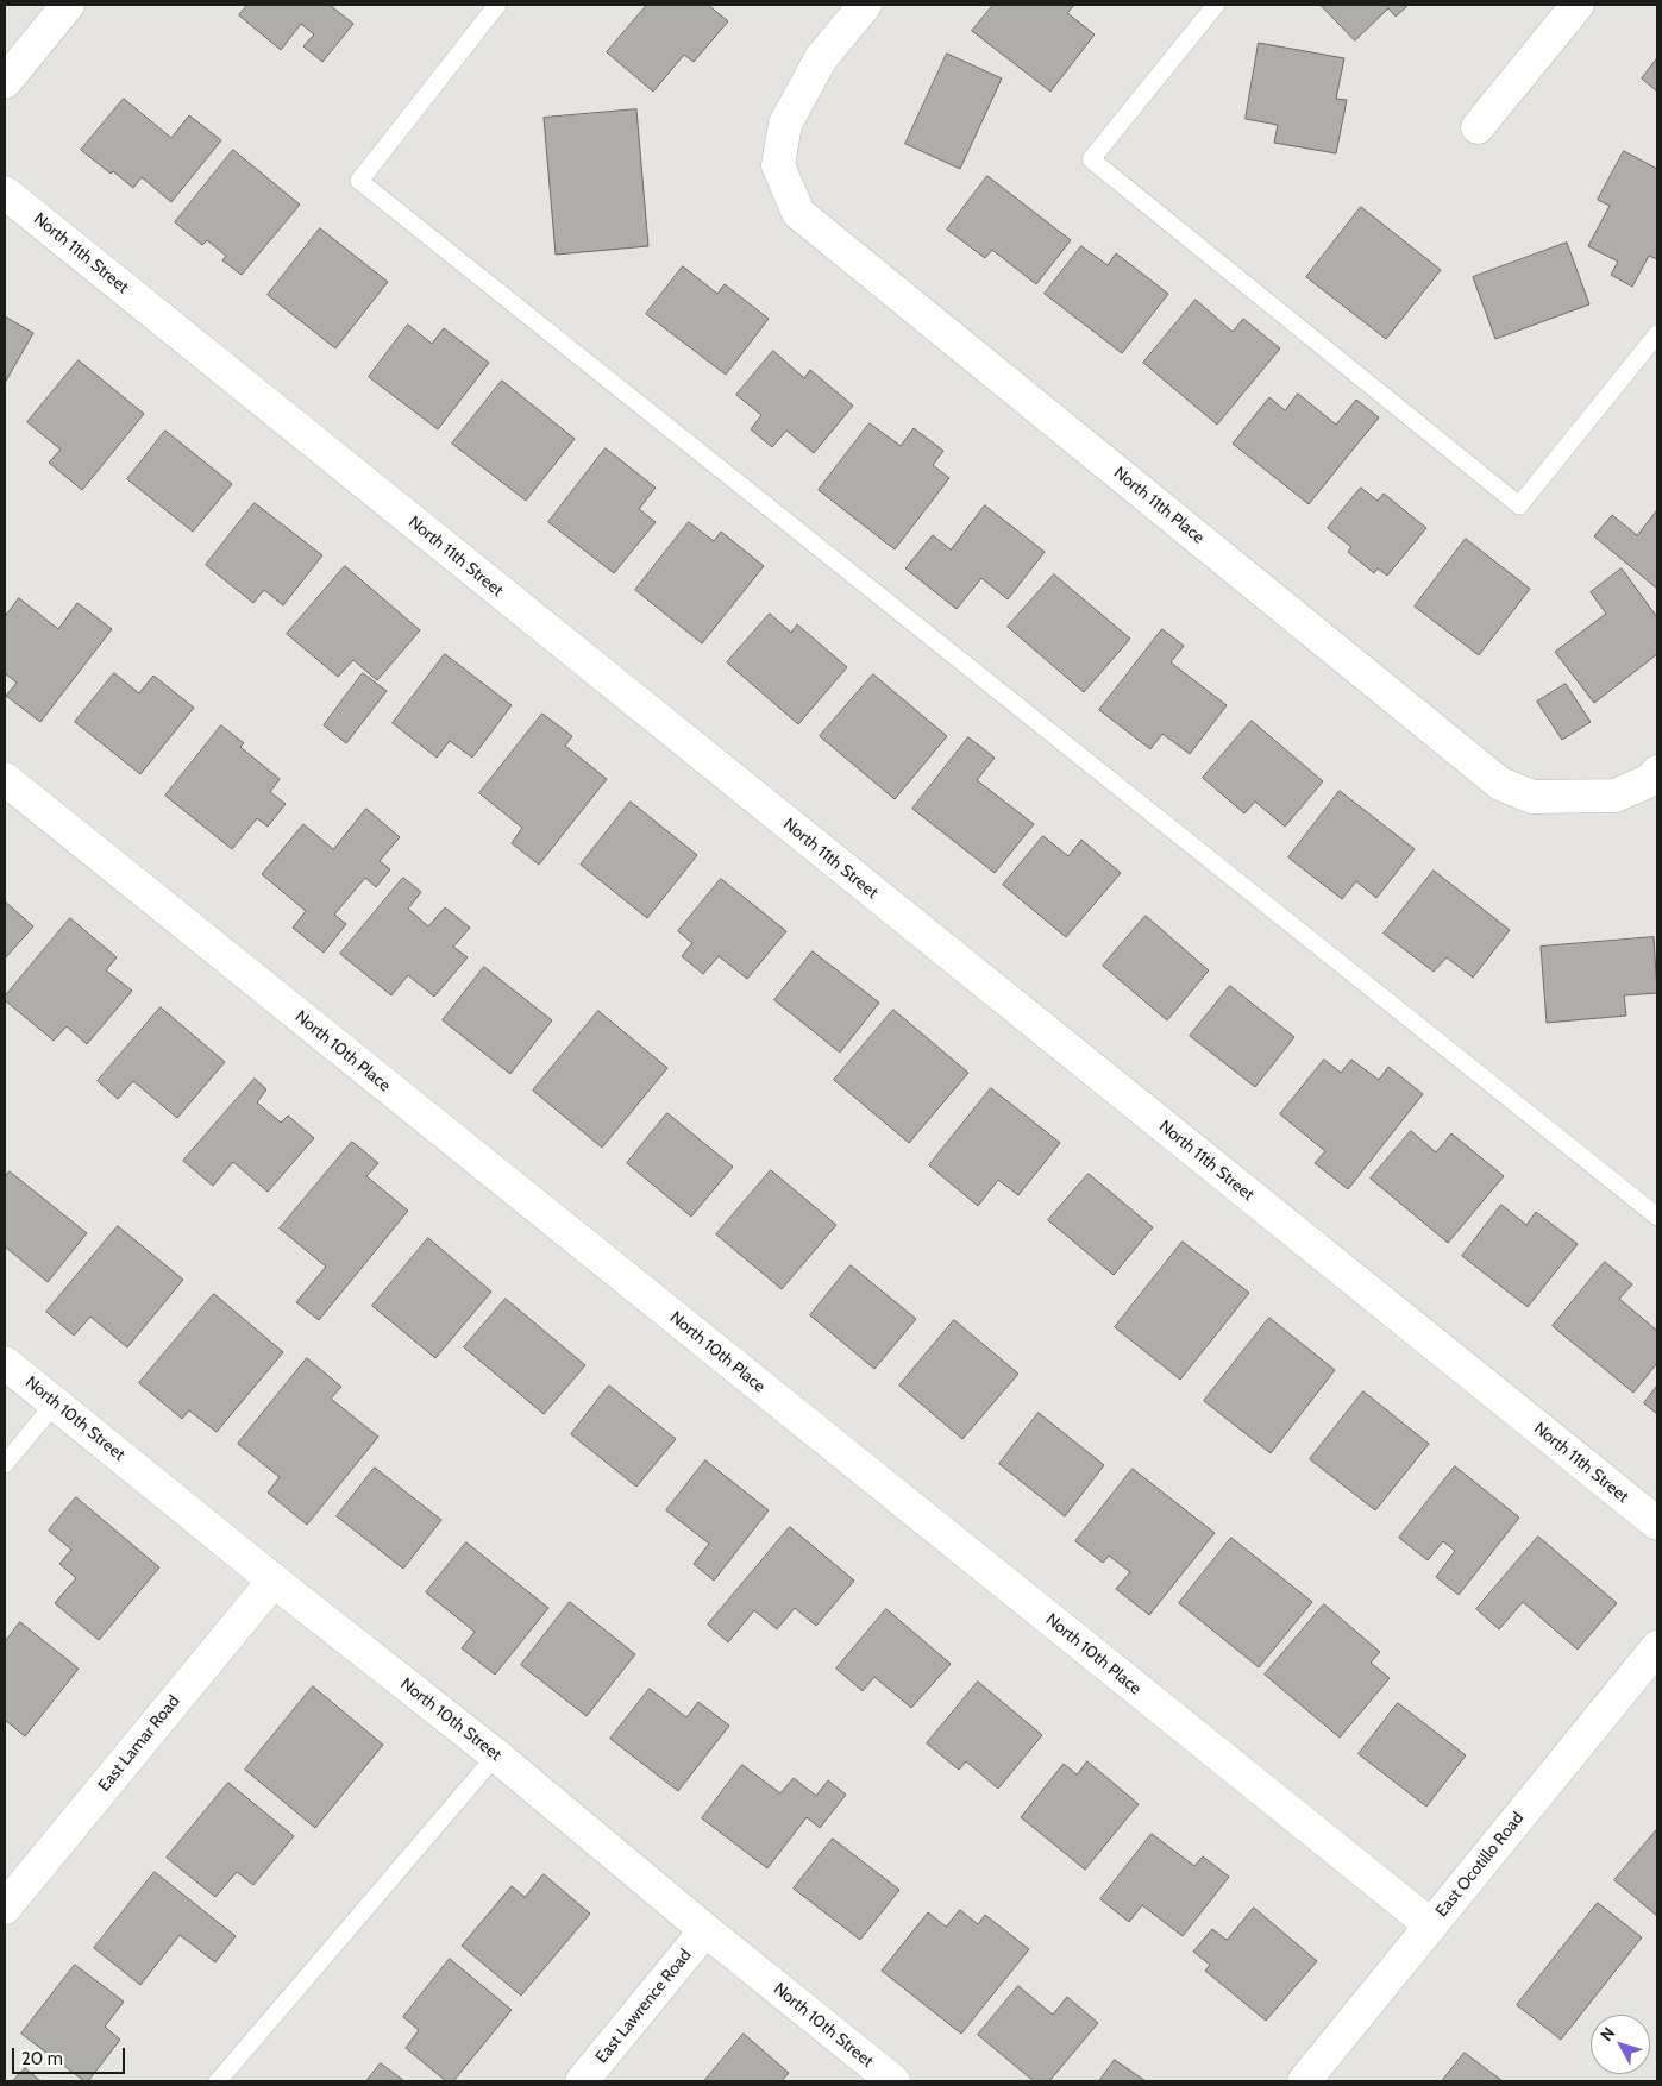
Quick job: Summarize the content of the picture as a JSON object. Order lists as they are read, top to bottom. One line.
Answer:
{"streets":{"street":["North 11th Street","North 11th Place","North 10th Place","North 10th Street","East Lamar Road","East Ocotillo Road","East Lawrence Road"]},"crossings":[["North 10th Place","East Ocotillo Road"],["North 10th Street","East Lamar Road"],["North 10th Street","East Lawrence Road"]],"scale_bar":"20 m","north":"top left"}
